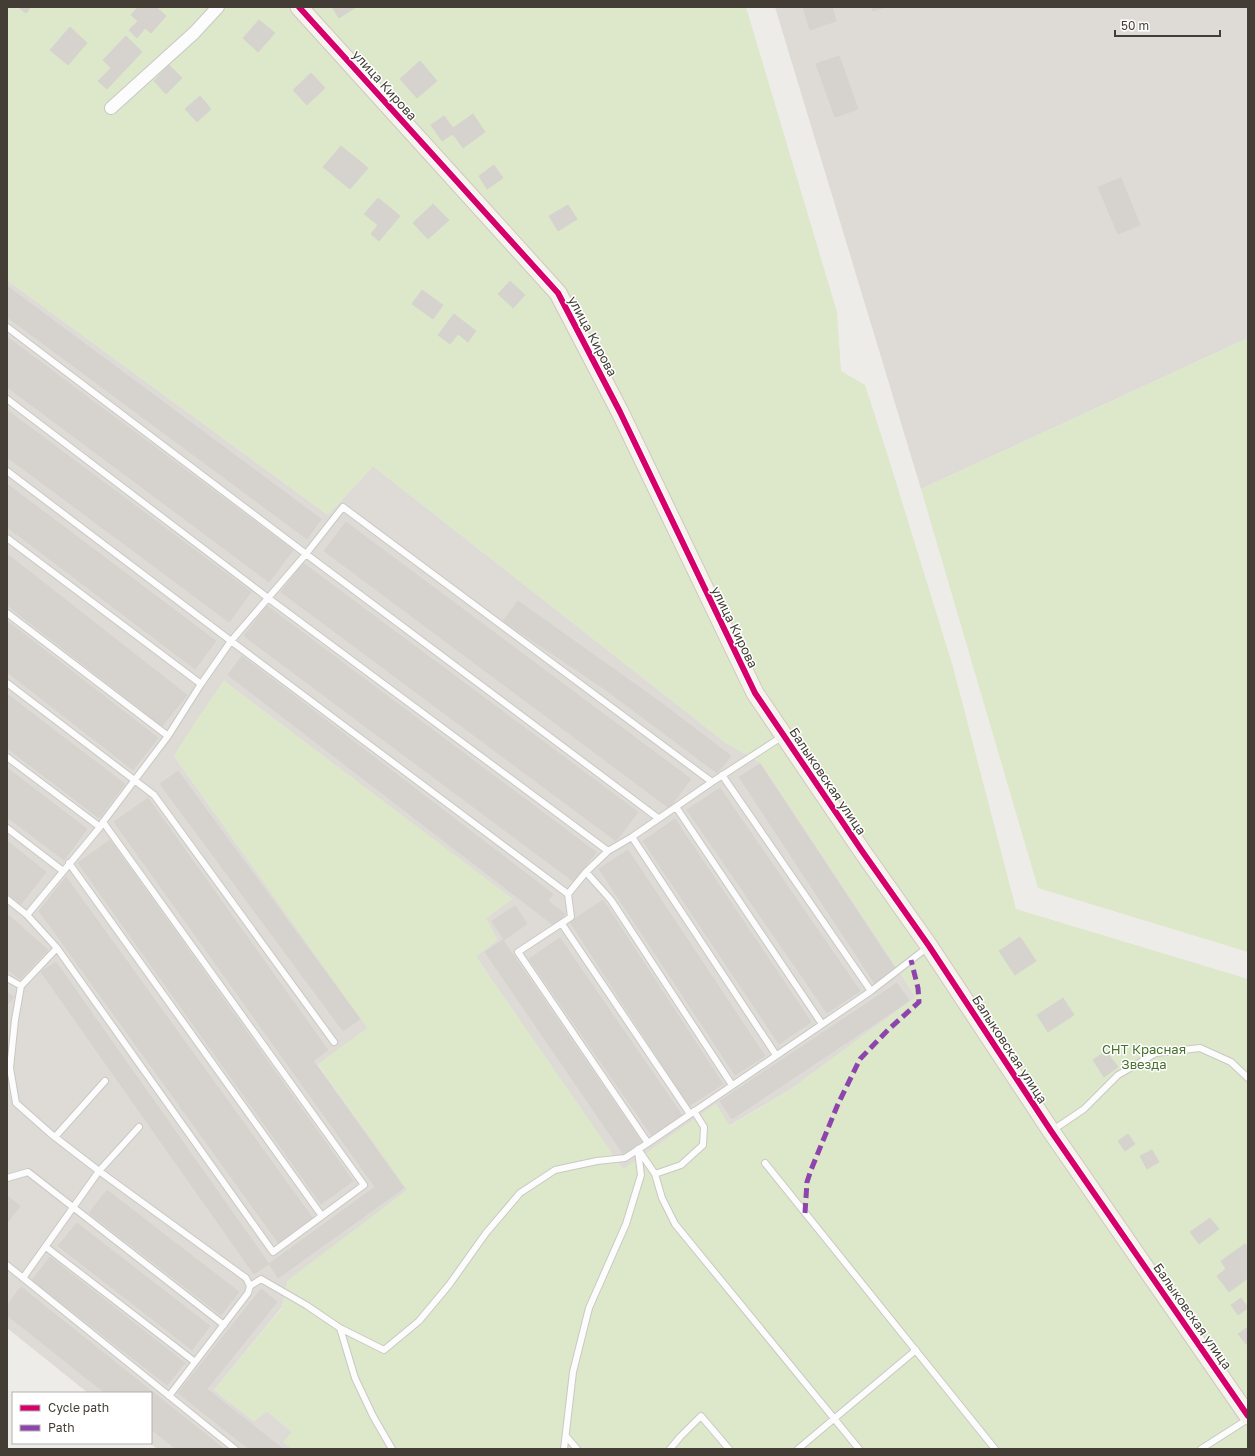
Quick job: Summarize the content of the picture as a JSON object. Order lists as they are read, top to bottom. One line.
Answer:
{"streets":{"street":["улица Кирова","Балыковская улица"]},"crossings":[["улица Кирова","Балыковская улица"]],"parks":["СНТ Красная Звезда"],"legend":["Cycle path","Path"],"scale_bar":"50 m"}
